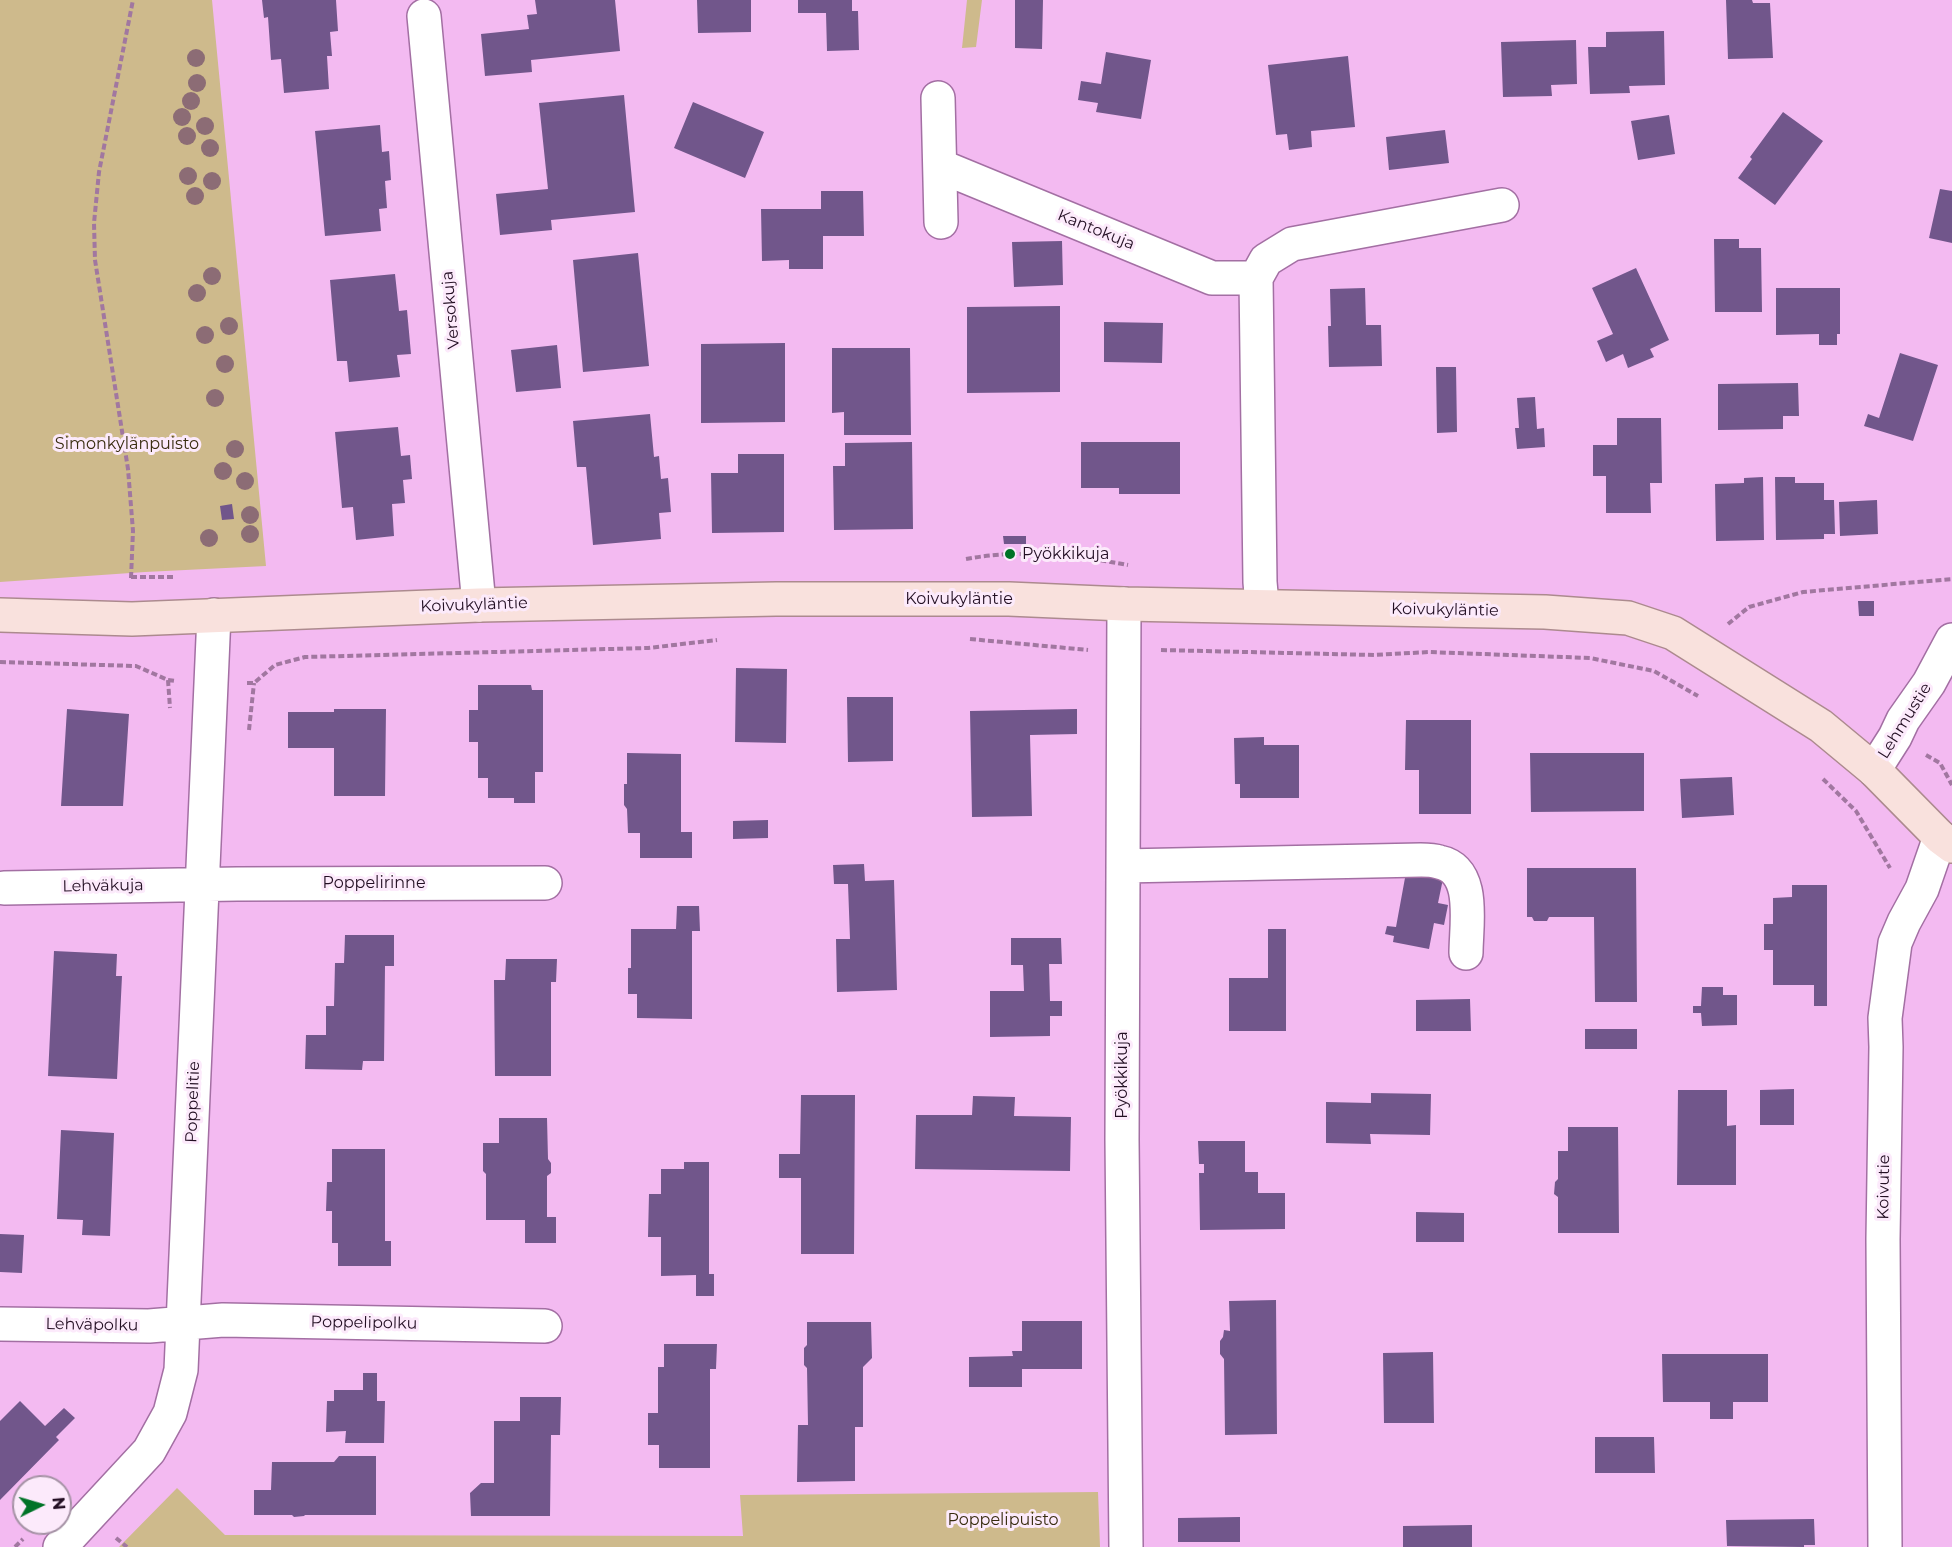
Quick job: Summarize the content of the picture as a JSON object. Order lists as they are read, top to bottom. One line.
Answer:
{"streets":{"main road":["Koivukyläntie"],"street":["Kantokuja","Versokuja","Lehmustie","Poppelirinne","Lehväkuja","Pyökkikuja","Poppelitie","Koivutie","Poppelipolku","Lehväpolku"]},"crossings":[["Versokuja","Koivukyläntie"],["Koivukyläntie","Lehmustie"],["Koivukyläntie","Pyökkikuja"],["Koivukyläntie","Poppelitie"],["Koivukyläntie","Koivutie"],["Poppelirinne","Lehväkuja"],["Poppelirinne","Poppelitie"],["Lehväkuja","Poppelitie"],["Poppelitie","Poppelipolku"],["Poppelitie","Lehväpolku"],["Poppelipolku","Lehväpolku"]],"parks":["Simonkylänpuisto","Poppelipuisto"],"places":["Pyökkikuja"],"north":"right"}
